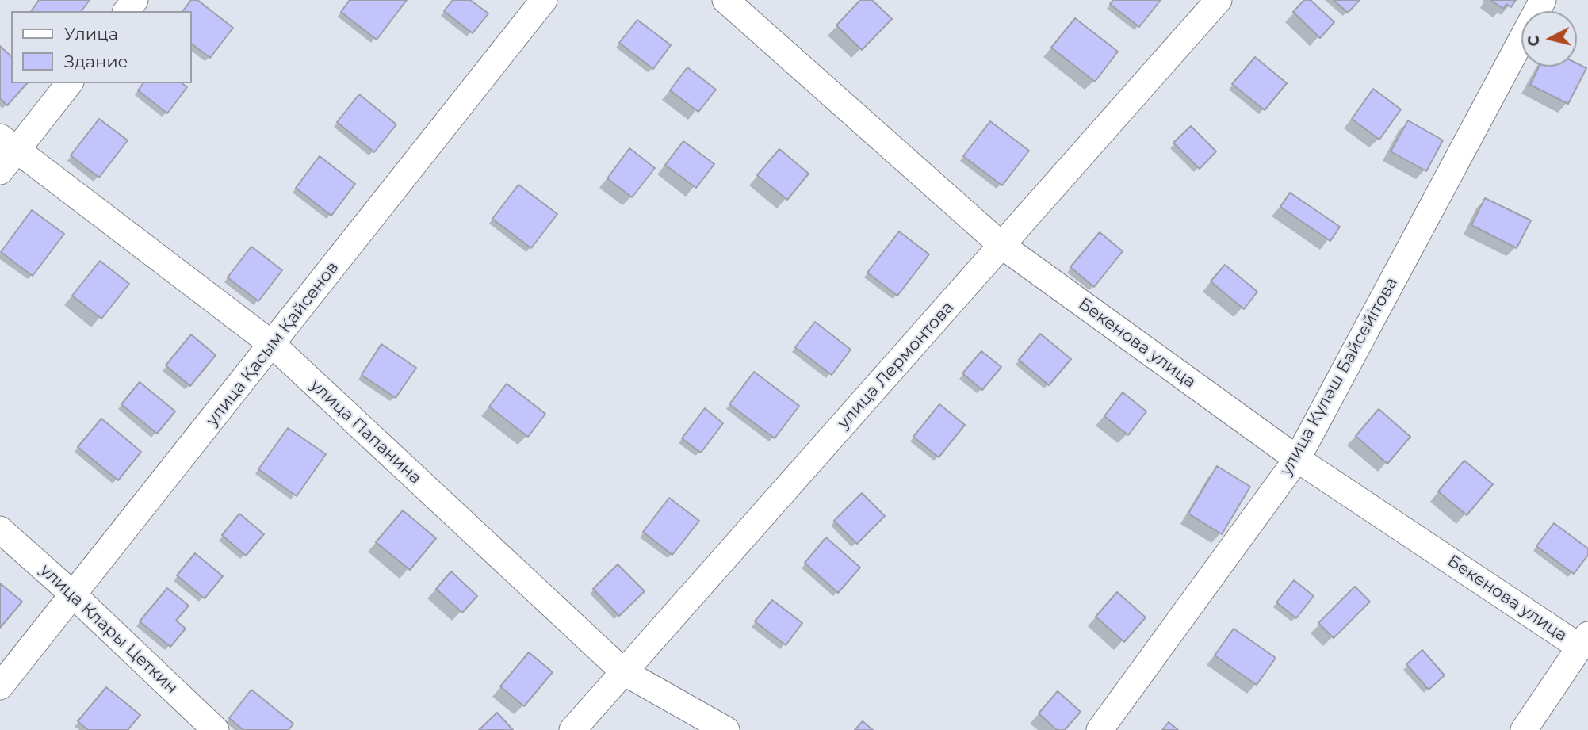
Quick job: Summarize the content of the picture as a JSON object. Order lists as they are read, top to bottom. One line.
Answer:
{"streets":{"street":["Бекенова улица","улица Қасым Қайсенов","улица Лермонтова","улица Күләш Байсейітова","улица Папанина","улица Клары Цеткин"]},"crossings":[["Бекенова улица","улица Лермонтова"],["Бекенова улица","улица Күләш Байсейітова"],["улица Қасым Қайсенов","улица Папанина"],["улица Қасым Қайсенов","улица Клары Цеткин"],["улица Лермонтова","улица Папанина"]],"legend":["Улица","Здание"],"north":"left"}
